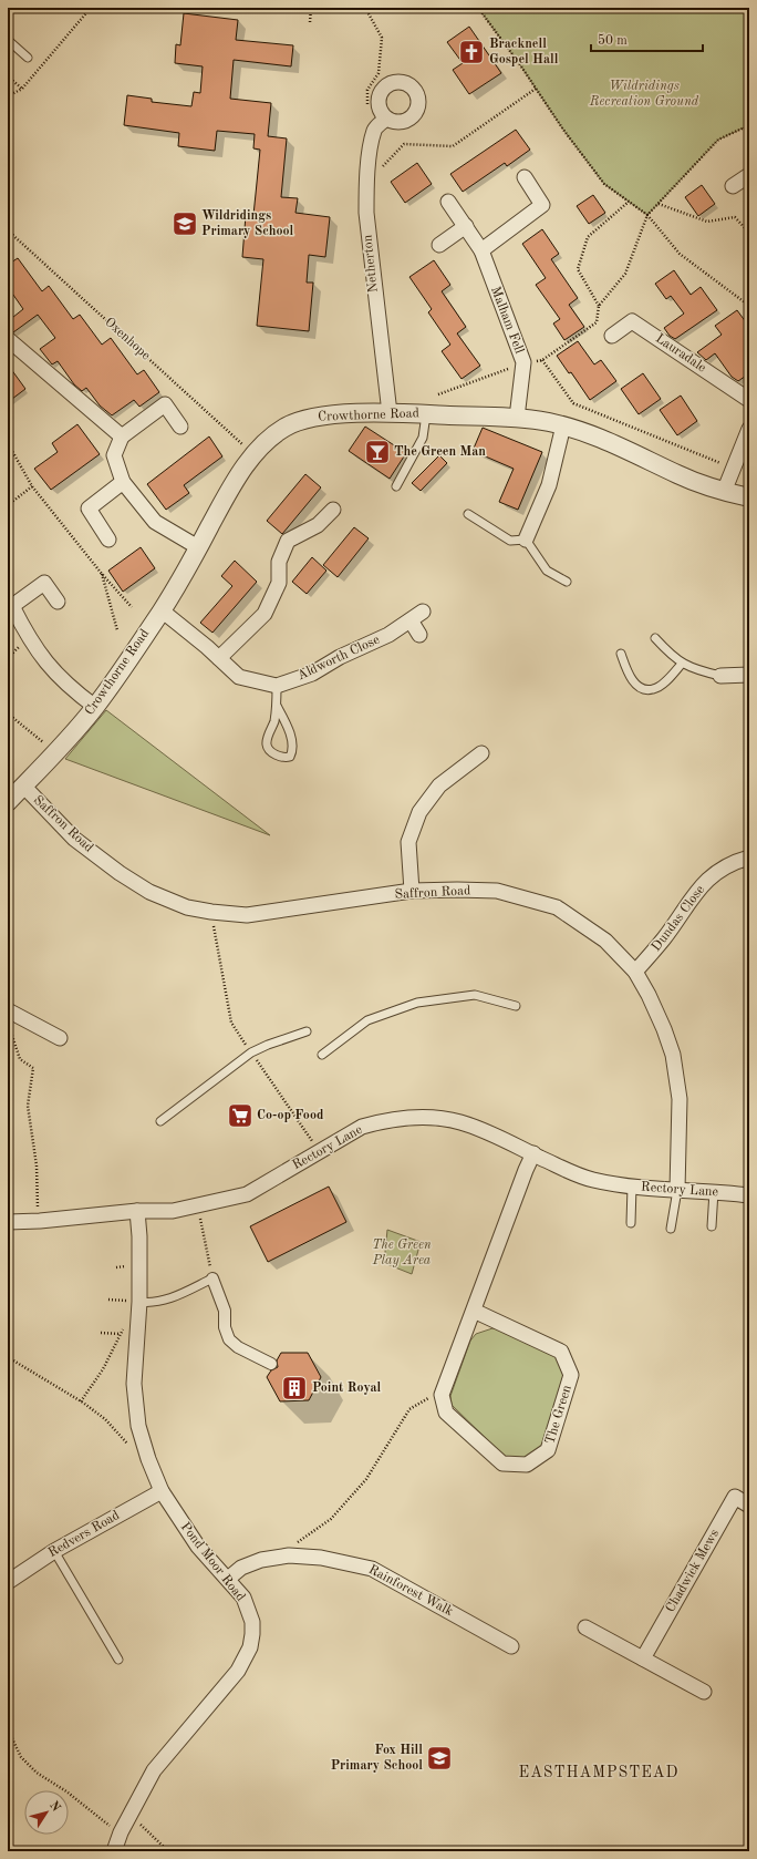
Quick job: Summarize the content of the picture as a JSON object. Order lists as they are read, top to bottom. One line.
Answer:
{"streets":{"street":["Netherton","Malham Fell","Lauradale","Crowthorne Road","Aldworth Close","Saffron Road","Dundas Close","Rectory Lane","The Green","Redvers Road","Pond Moor Road","Chadwick Mews","Rainforest Walk"],"path":["Oxenhope"]},"crossings":[["Netherton","Crowthorne Road"],["Malham Fell","Crowthorne Road"],["Crowthorne Road","Saffron Road"],["Saffron Road","Dundas Close"],["Saffron Road","Rectory Lane"],["Rectory Lane","Pond Moor Road"],["Redvers Road","Pond Moor Road"],["Pond Moor Road","Rainforest Walk"]],"districts":["EASTHAMPSTEAD"],"parks":["Wildridings Recreation Ground","The Green Play Area"],"places":{"church":["Bracknell Gospel Hall"],"school or university":["Wildridings Primary School","Fox Hill Primary School"],"bar":["The Green Man"],"supermarket":["Co-op Food"],"building":["Point Royal"]},"scale_bar":"50 m","north":"top right"}
